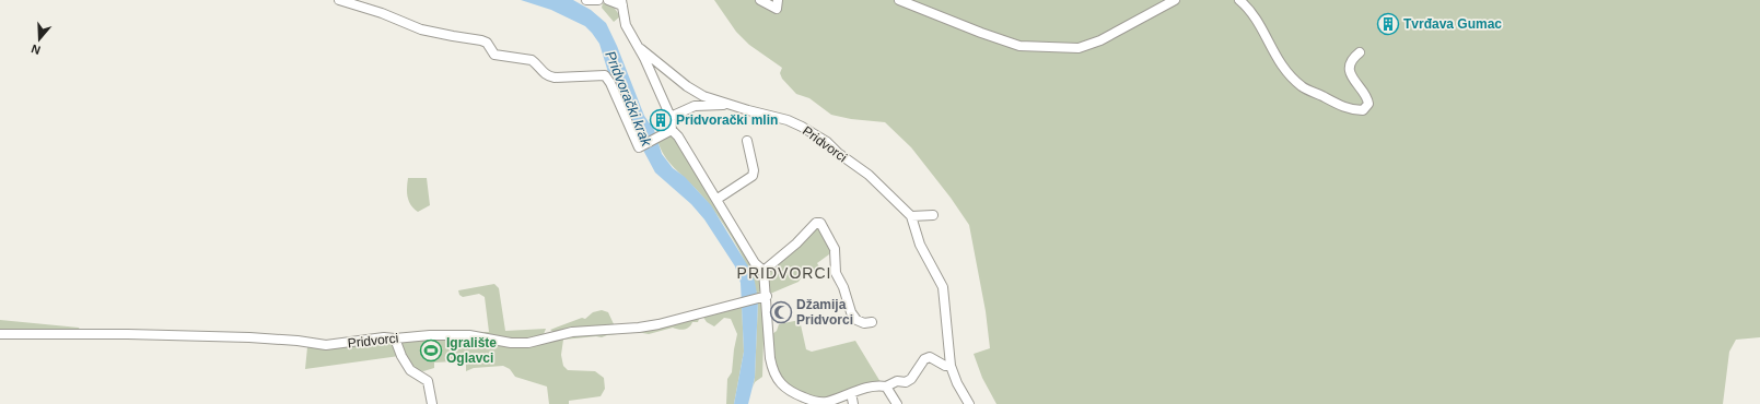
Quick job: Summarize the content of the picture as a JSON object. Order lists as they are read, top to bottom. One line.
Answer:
{"streets":{"street":["Pridvorci"]},"districts":["PRIDVORCI"],"water":["Pridvorački krak"],"places":{"building":["Tvrđava Gumac","Pridvorački mlin"],"mosque":["Džamija Pridvorci"],"sports":["Igralište Oglavci"]},"north":"bottom"}
